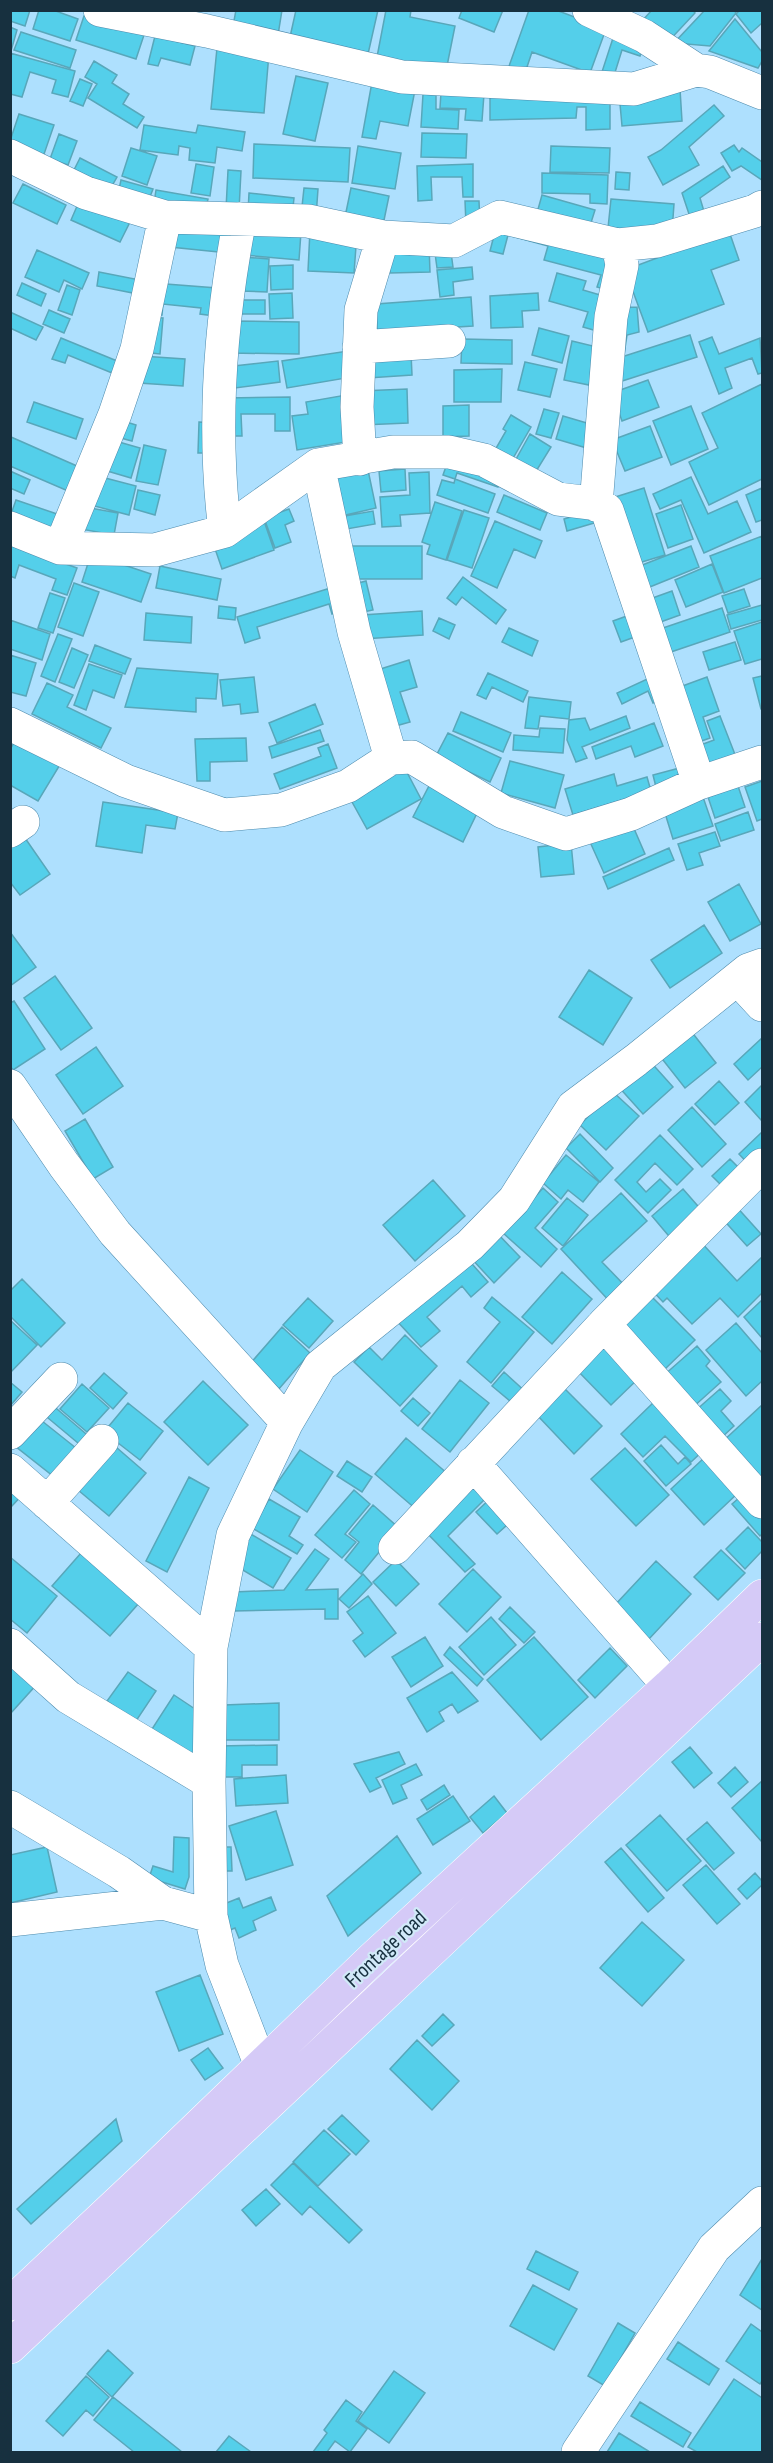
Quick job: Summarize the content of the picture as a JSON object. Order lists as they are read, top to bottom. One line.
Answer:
{"streets":{"main road":["Frontage road"]}}
